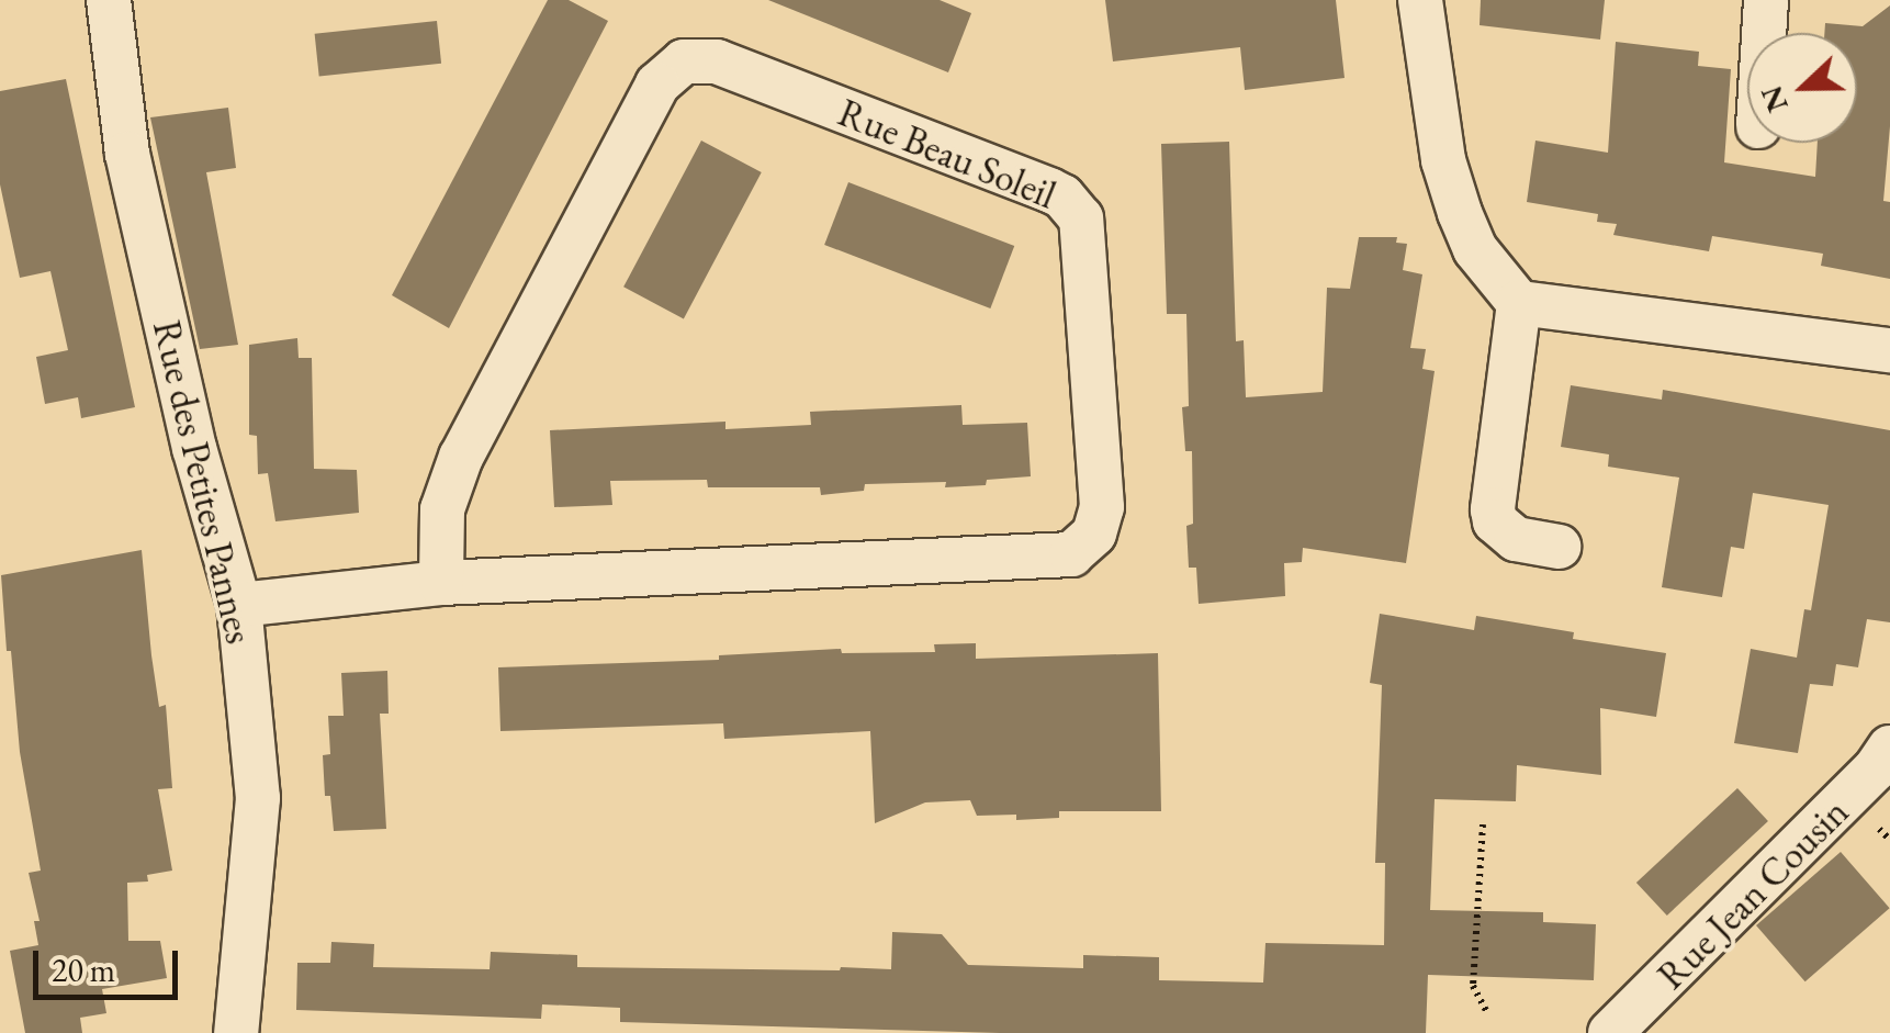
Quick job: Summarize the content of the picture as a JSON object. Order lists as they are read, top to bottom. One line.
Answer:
{"streets":{"street":["Rue Beau Soleil","Rue des Petites Pannes","Rue Jean Cousin"]},"crossings":[["Rue Beau Soleil","Rue des Petites Pannes"]],"scale_bar":"20 m","north":"left"}
